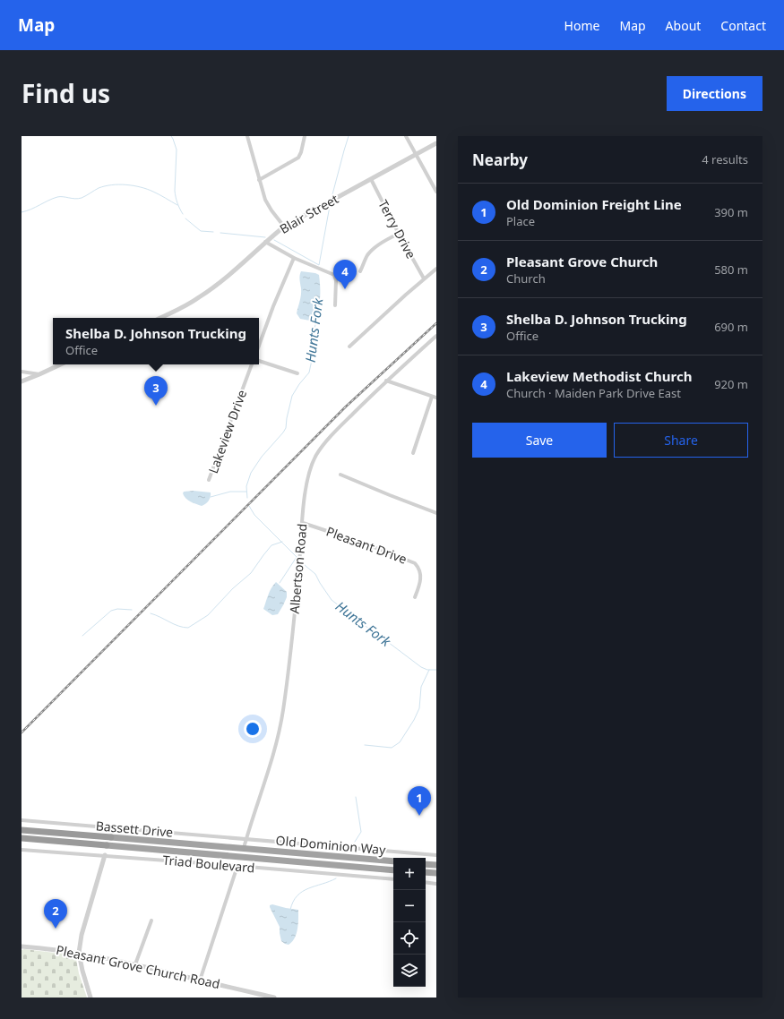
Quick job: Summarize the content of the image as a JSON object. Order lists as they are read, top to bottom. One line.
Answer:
{"streets":{"street":["Blair Street","Terry Drive","Lakeview Drive","Pleasant Drive","Albertson Road","Bassett Drive","Old Dominion Way","Triad Boulevard","Pleasant Grove Church Road"]},"crossings":[["Blair Street","Terry Drive"],["Pleasant Drive","Albertson Road"],["Albertson Road","Bassett Drive"],["Albertson Road","Old Dominion Way"],["Bassett Drive","Old Dominion Way"]],"water":["Hunts Fork"],"page":{"header":"Map","nav":["Home","Map","About","Contact"],"title":"Find us","buttons":["Directions",["Save","Share"]],"heading":["Nearby","4 results"],"list":[{"mark":"1","name":"Old Dominion Freight Line","note":"Place","value":"390 m"},{"mark":"2","name":"Pleasant Grove Church","note":"Church","value":"580 m"},{"mark":"3","name":"Shelba D. Johnson Trucking","note":"Office","value":"690 m"},{"mark":"4","name":"Lakeview Methodist Church","note":"Church · Maiden Park Drive East","value":"920 m"}],"pins":["4","3","1","2"],"popup":["Shelba D. Johnson Trucking","Office"],"map_buttons":["+","−"]}}
